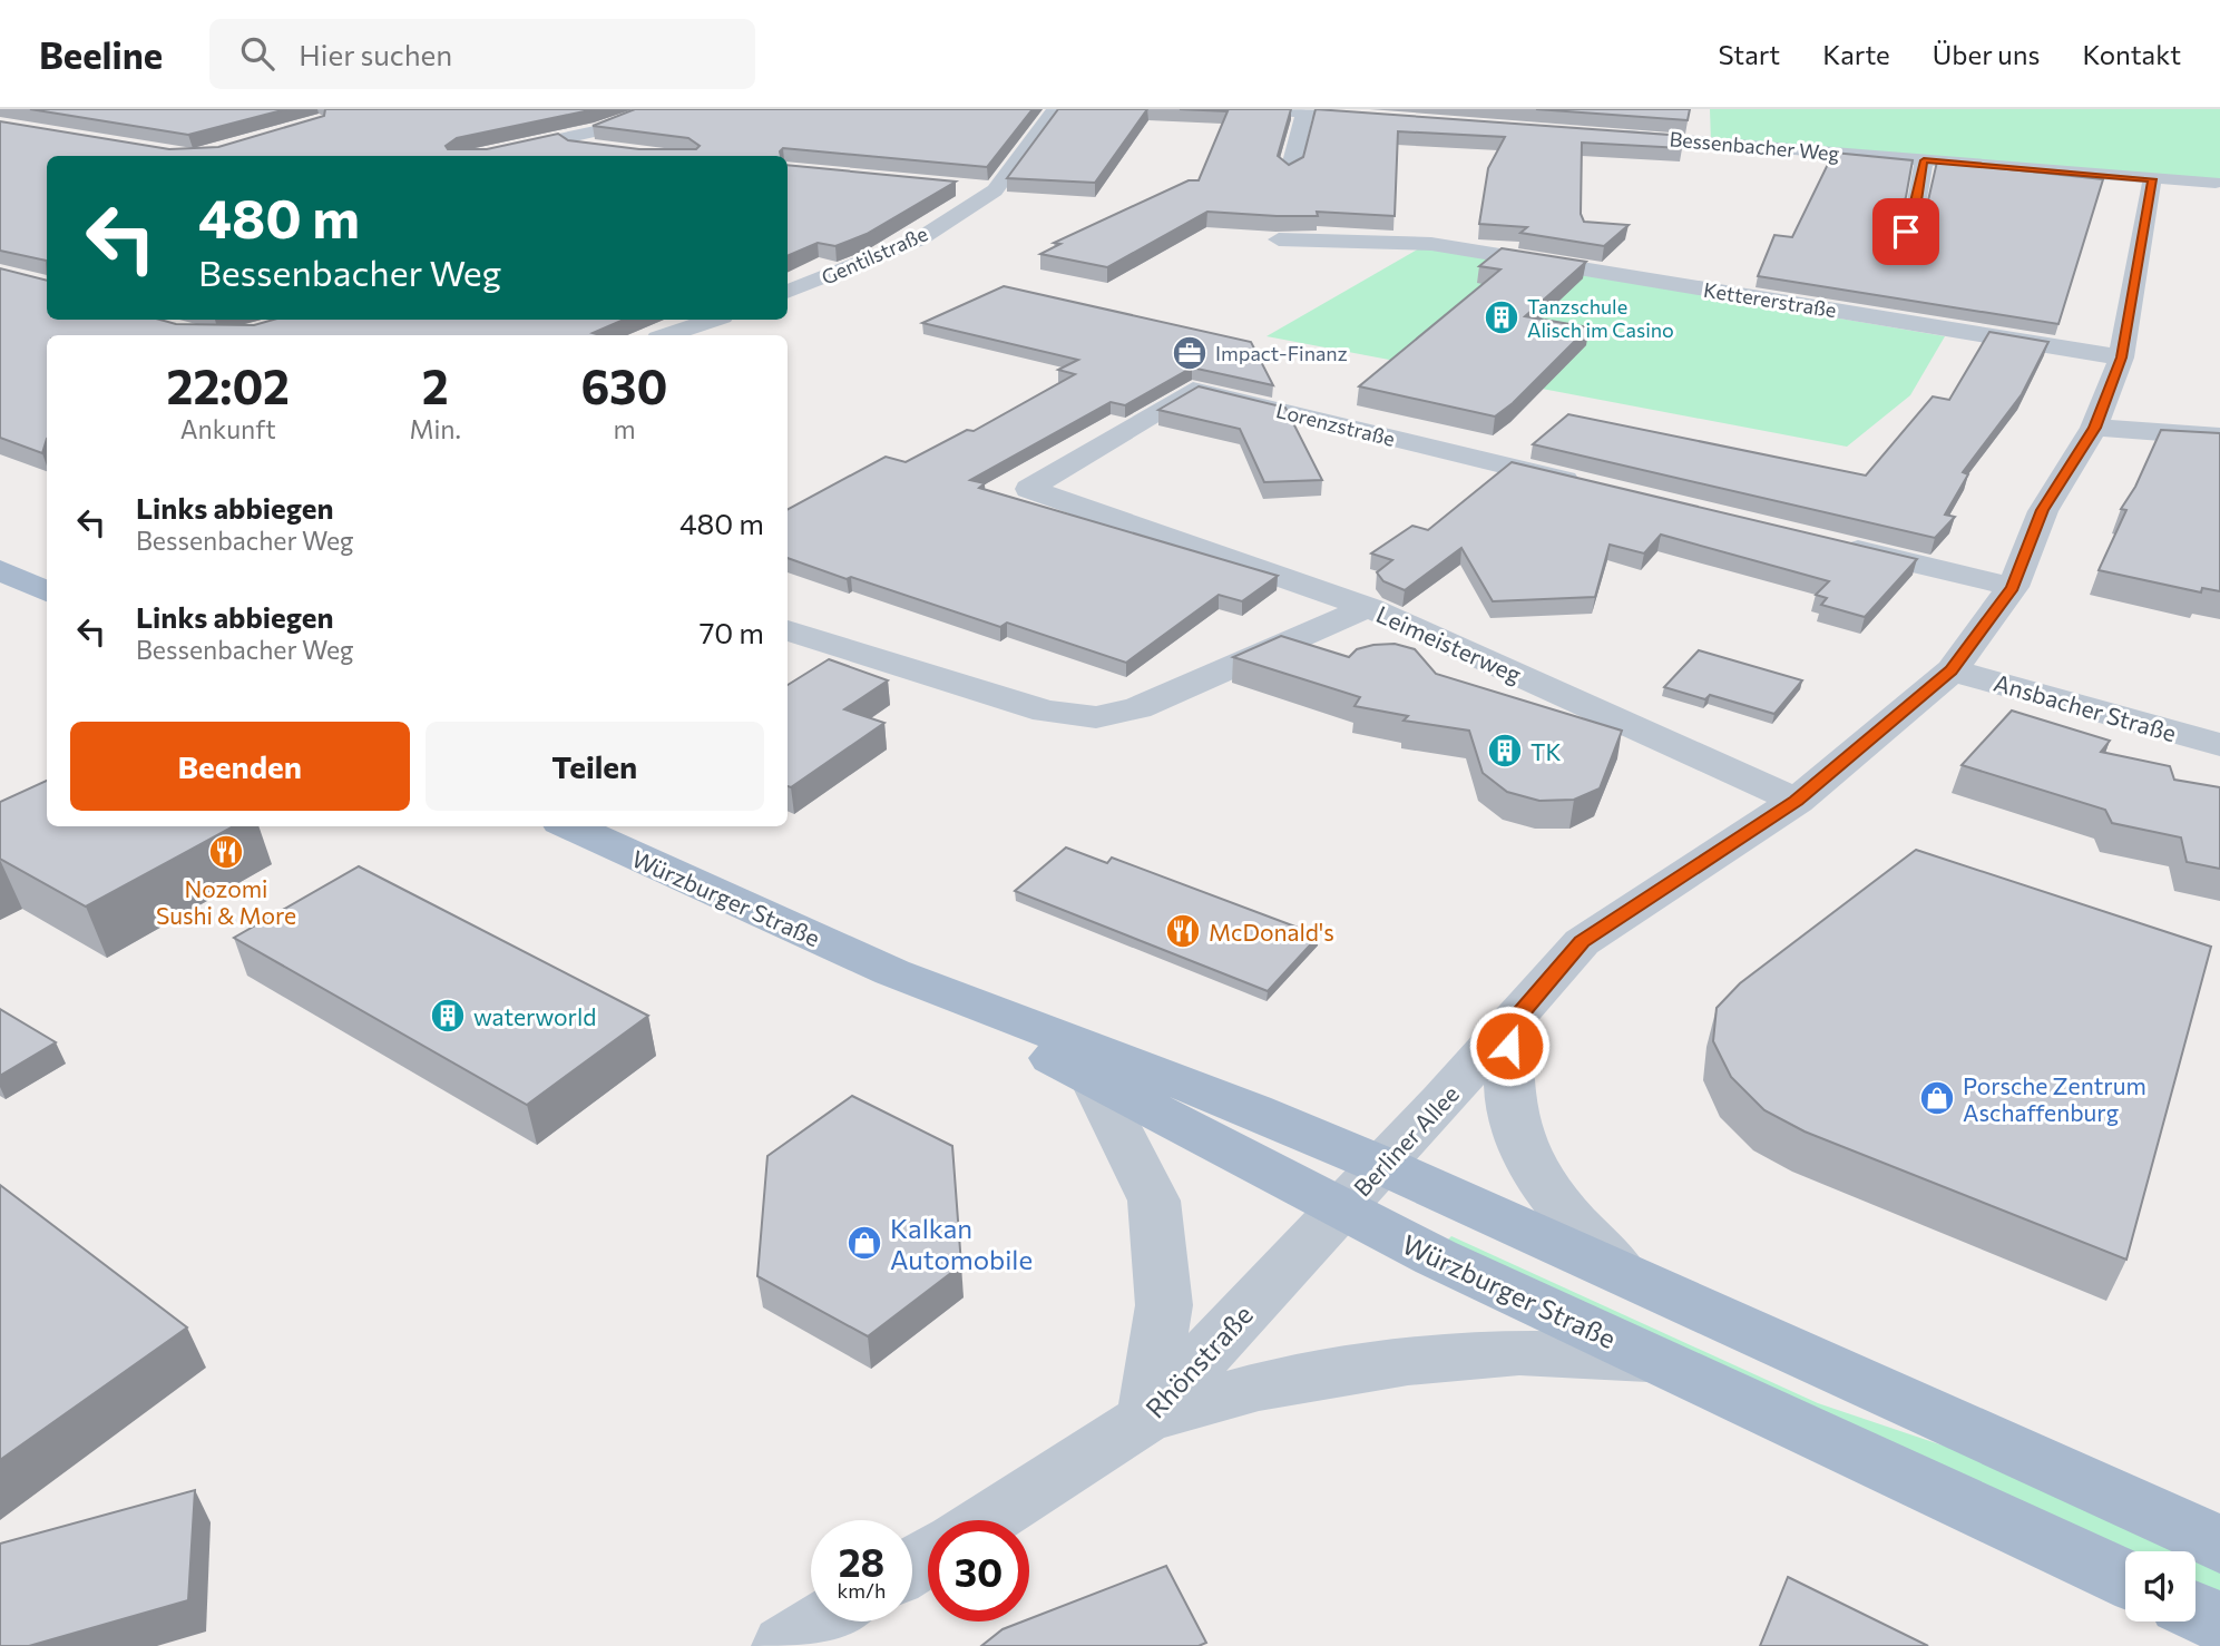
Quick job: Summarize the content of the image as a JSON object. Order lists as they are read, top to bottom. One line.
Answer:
{"streets":{"main road":["Würzburger Straße"],"street":["Bessenbacher Weg","Gentilstraße","Kettererstraße","Lorenzstraße","Leimeisterweg","Ansbacher Straße","Berliner Allee","Rhönstraße"]},"crossings":[["Bessenbacher Weg","Berliner Allee"],["Kettererstraße","Berliner Allee"],["Lorenzstraße","Leimeisterweg"],["Leimeisterweg","Berliner Allee"],["Ansbacher Straße","Berliner Allee"],["Würzburger Straße","Berliner Allee"],["Würzburger Straße","Rhönstraße"],["Berliner Allee","Rhönstraße"]],"places":{"building":["Tanzschule Alisch im Casino","TK","waterworld"],"office":["Impact-Finanz"],"restaurant":["Nozomi Sushi & More","McDonald's"],"shop":["Porsche Zentrum Aschaffenburg","Kalkan Automobile"]},"page":{"header":"Beeline","search":"Hier suchen","nav":["Start","Karte","Über uns","Kontakt"],"turn":["480 m","Bessenbacher Weg"],"eta":["22:02","Ankunft","2","Min.","630","m"],"list":[{"name":"Links abbiegen","note":"Bessenbacher Weg","value":"480 m"},{"name":"Links abbiegen","note":"Bessenbacher Weg","value":"70 m"}],"buttons":["Beenden","Teilen"],"speed":"28 km/h","limit":"30"}}
